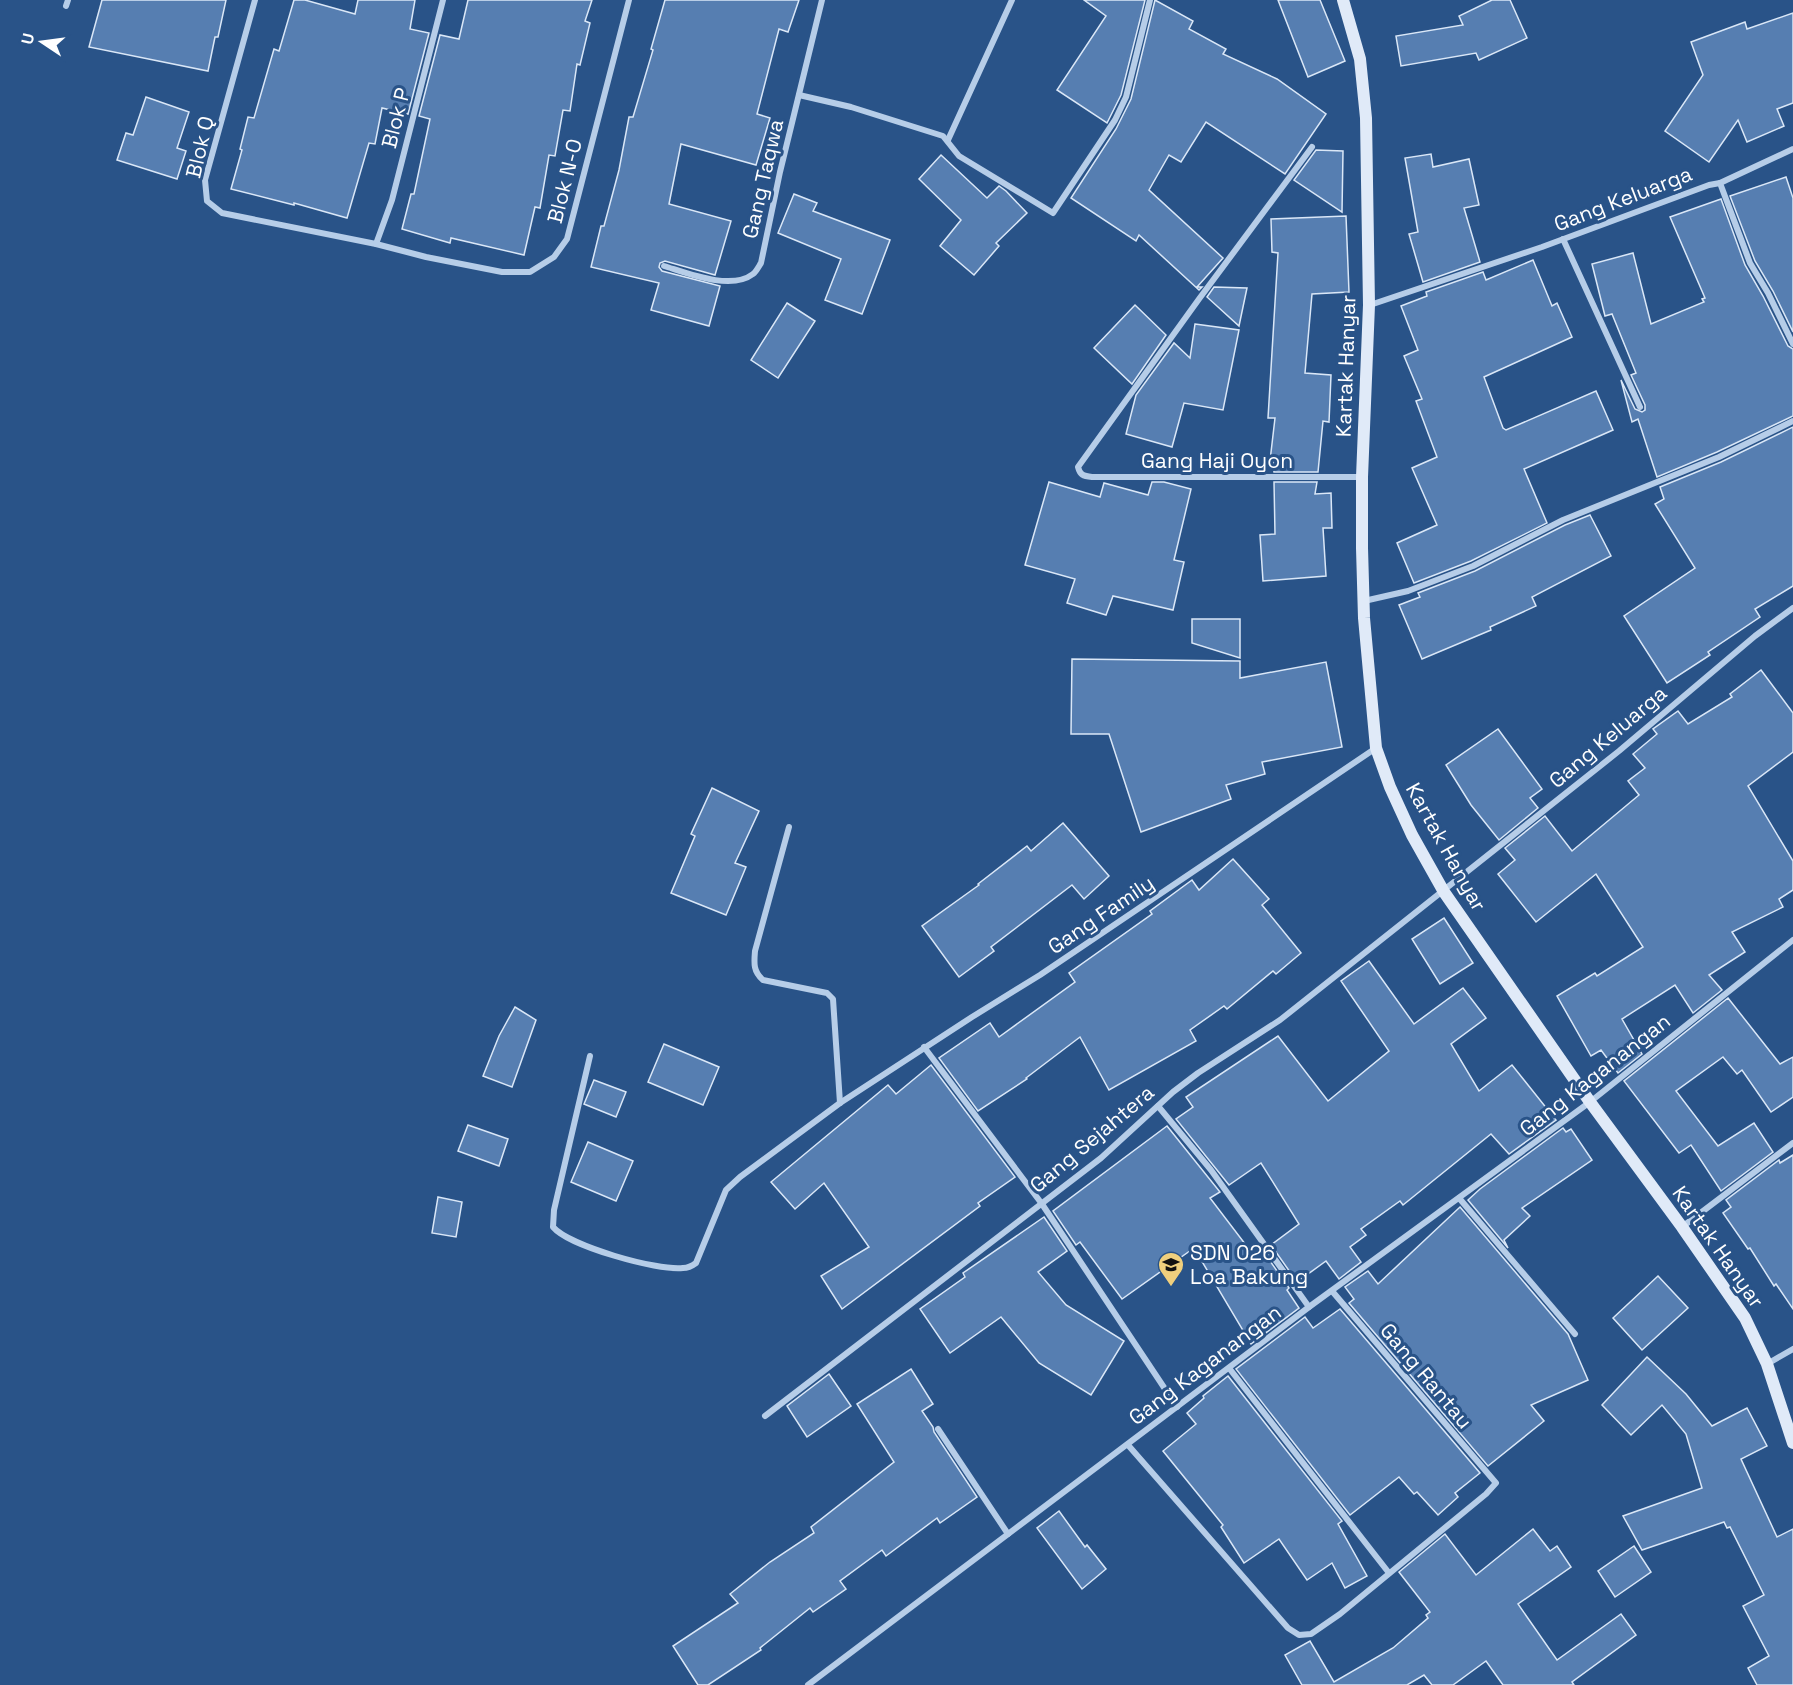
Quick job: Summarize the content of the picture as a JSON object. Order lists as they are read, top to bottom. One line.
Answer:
{"streets":{"street":["Blok P","Blok Q","Gang Taqwa","Blok N-O","Gang Keluarga","Kartak Hanyar","Gang Haji Oyon","Gang Family","Gang Kaganangan","Gang Sejahtera","Gang Rantau"]},"crossings":[["Blok P","Blok Q"],["Blok P","Blok N-O"],["Blok Q","Blok N-O"],["Gang Keluarga","Kartak Hanyar"],["Gang Keluarga","Gang Sejahtera"],["Kartak Hanyar","Gang Haji Oyon"],["Kartak Hanyar","Gang Family"],["Kartak Hanyar","Gang Kaganangan"],["Kartak Hanyar","Gang Sejahtera"],["Gang Kaganangan","Gang Rantau"]],"places":{"school or university":["SDN 026 Loa Bakung"]},"north":"left"}
